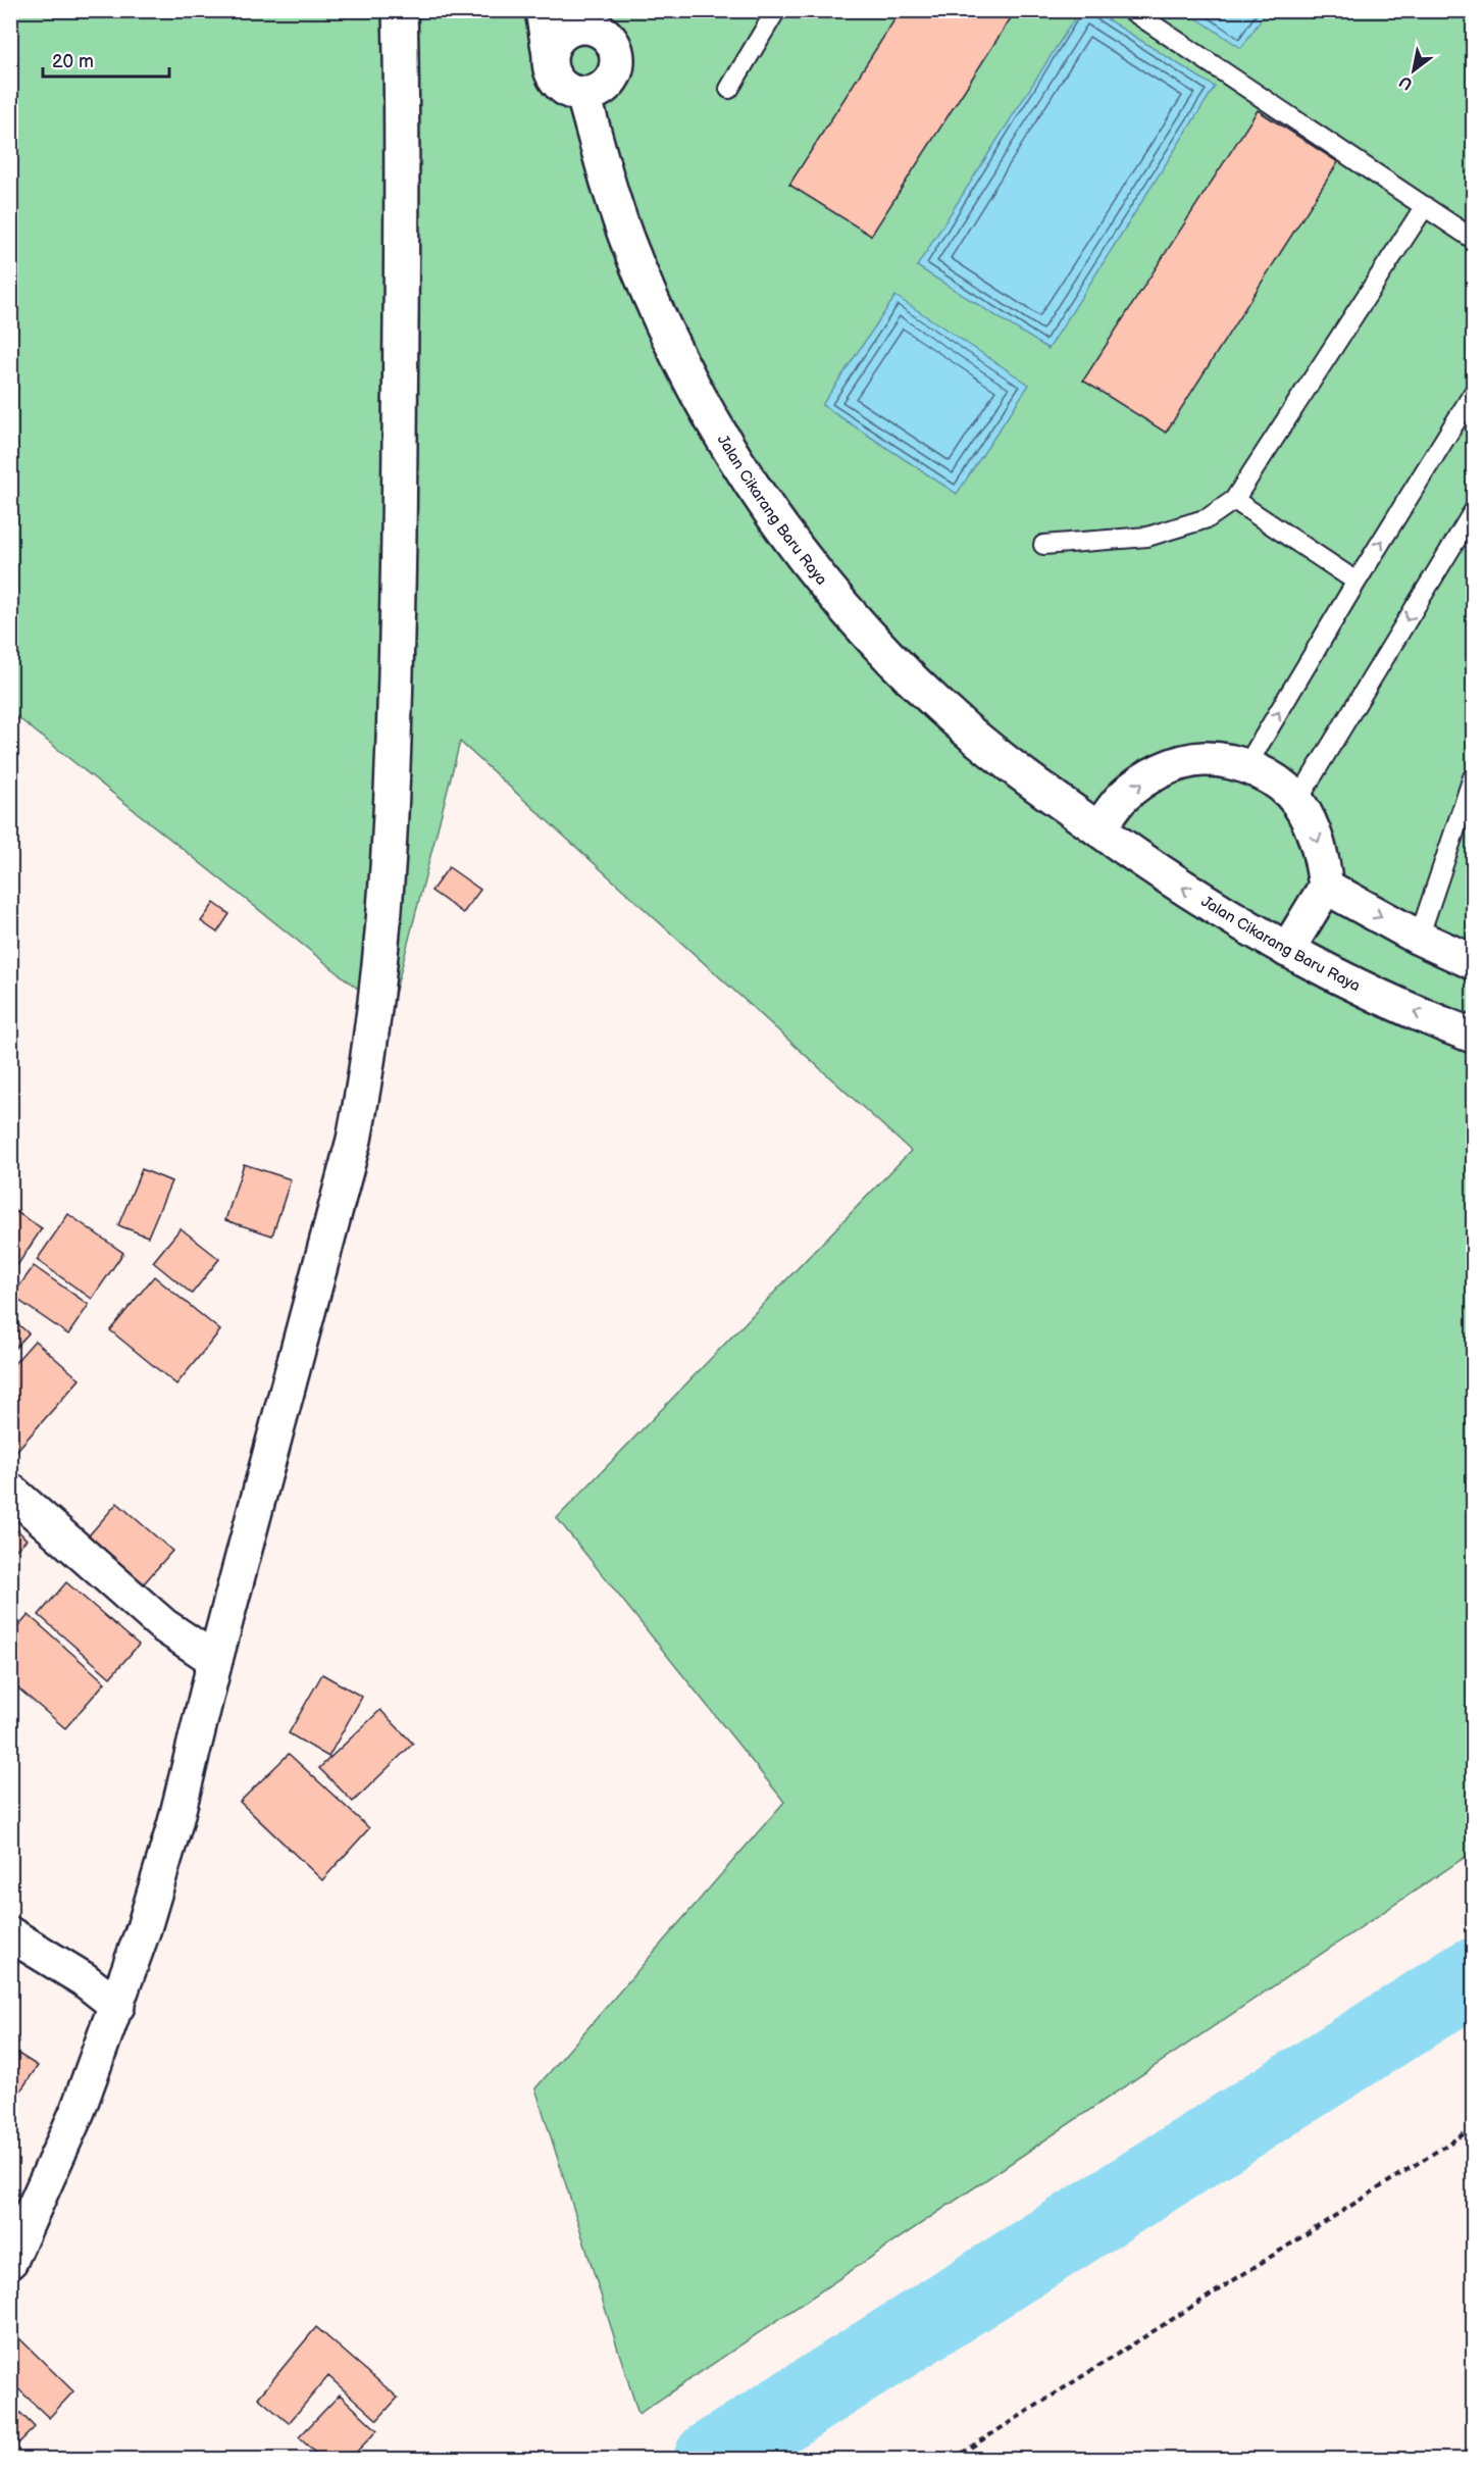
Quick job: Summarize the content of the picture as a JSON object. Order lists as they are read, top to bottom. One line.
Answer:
{"streets":{"street":["Jalan Cikarang Baru Raya"]},"scale_bar":"20 m","north":"bottom left"}
